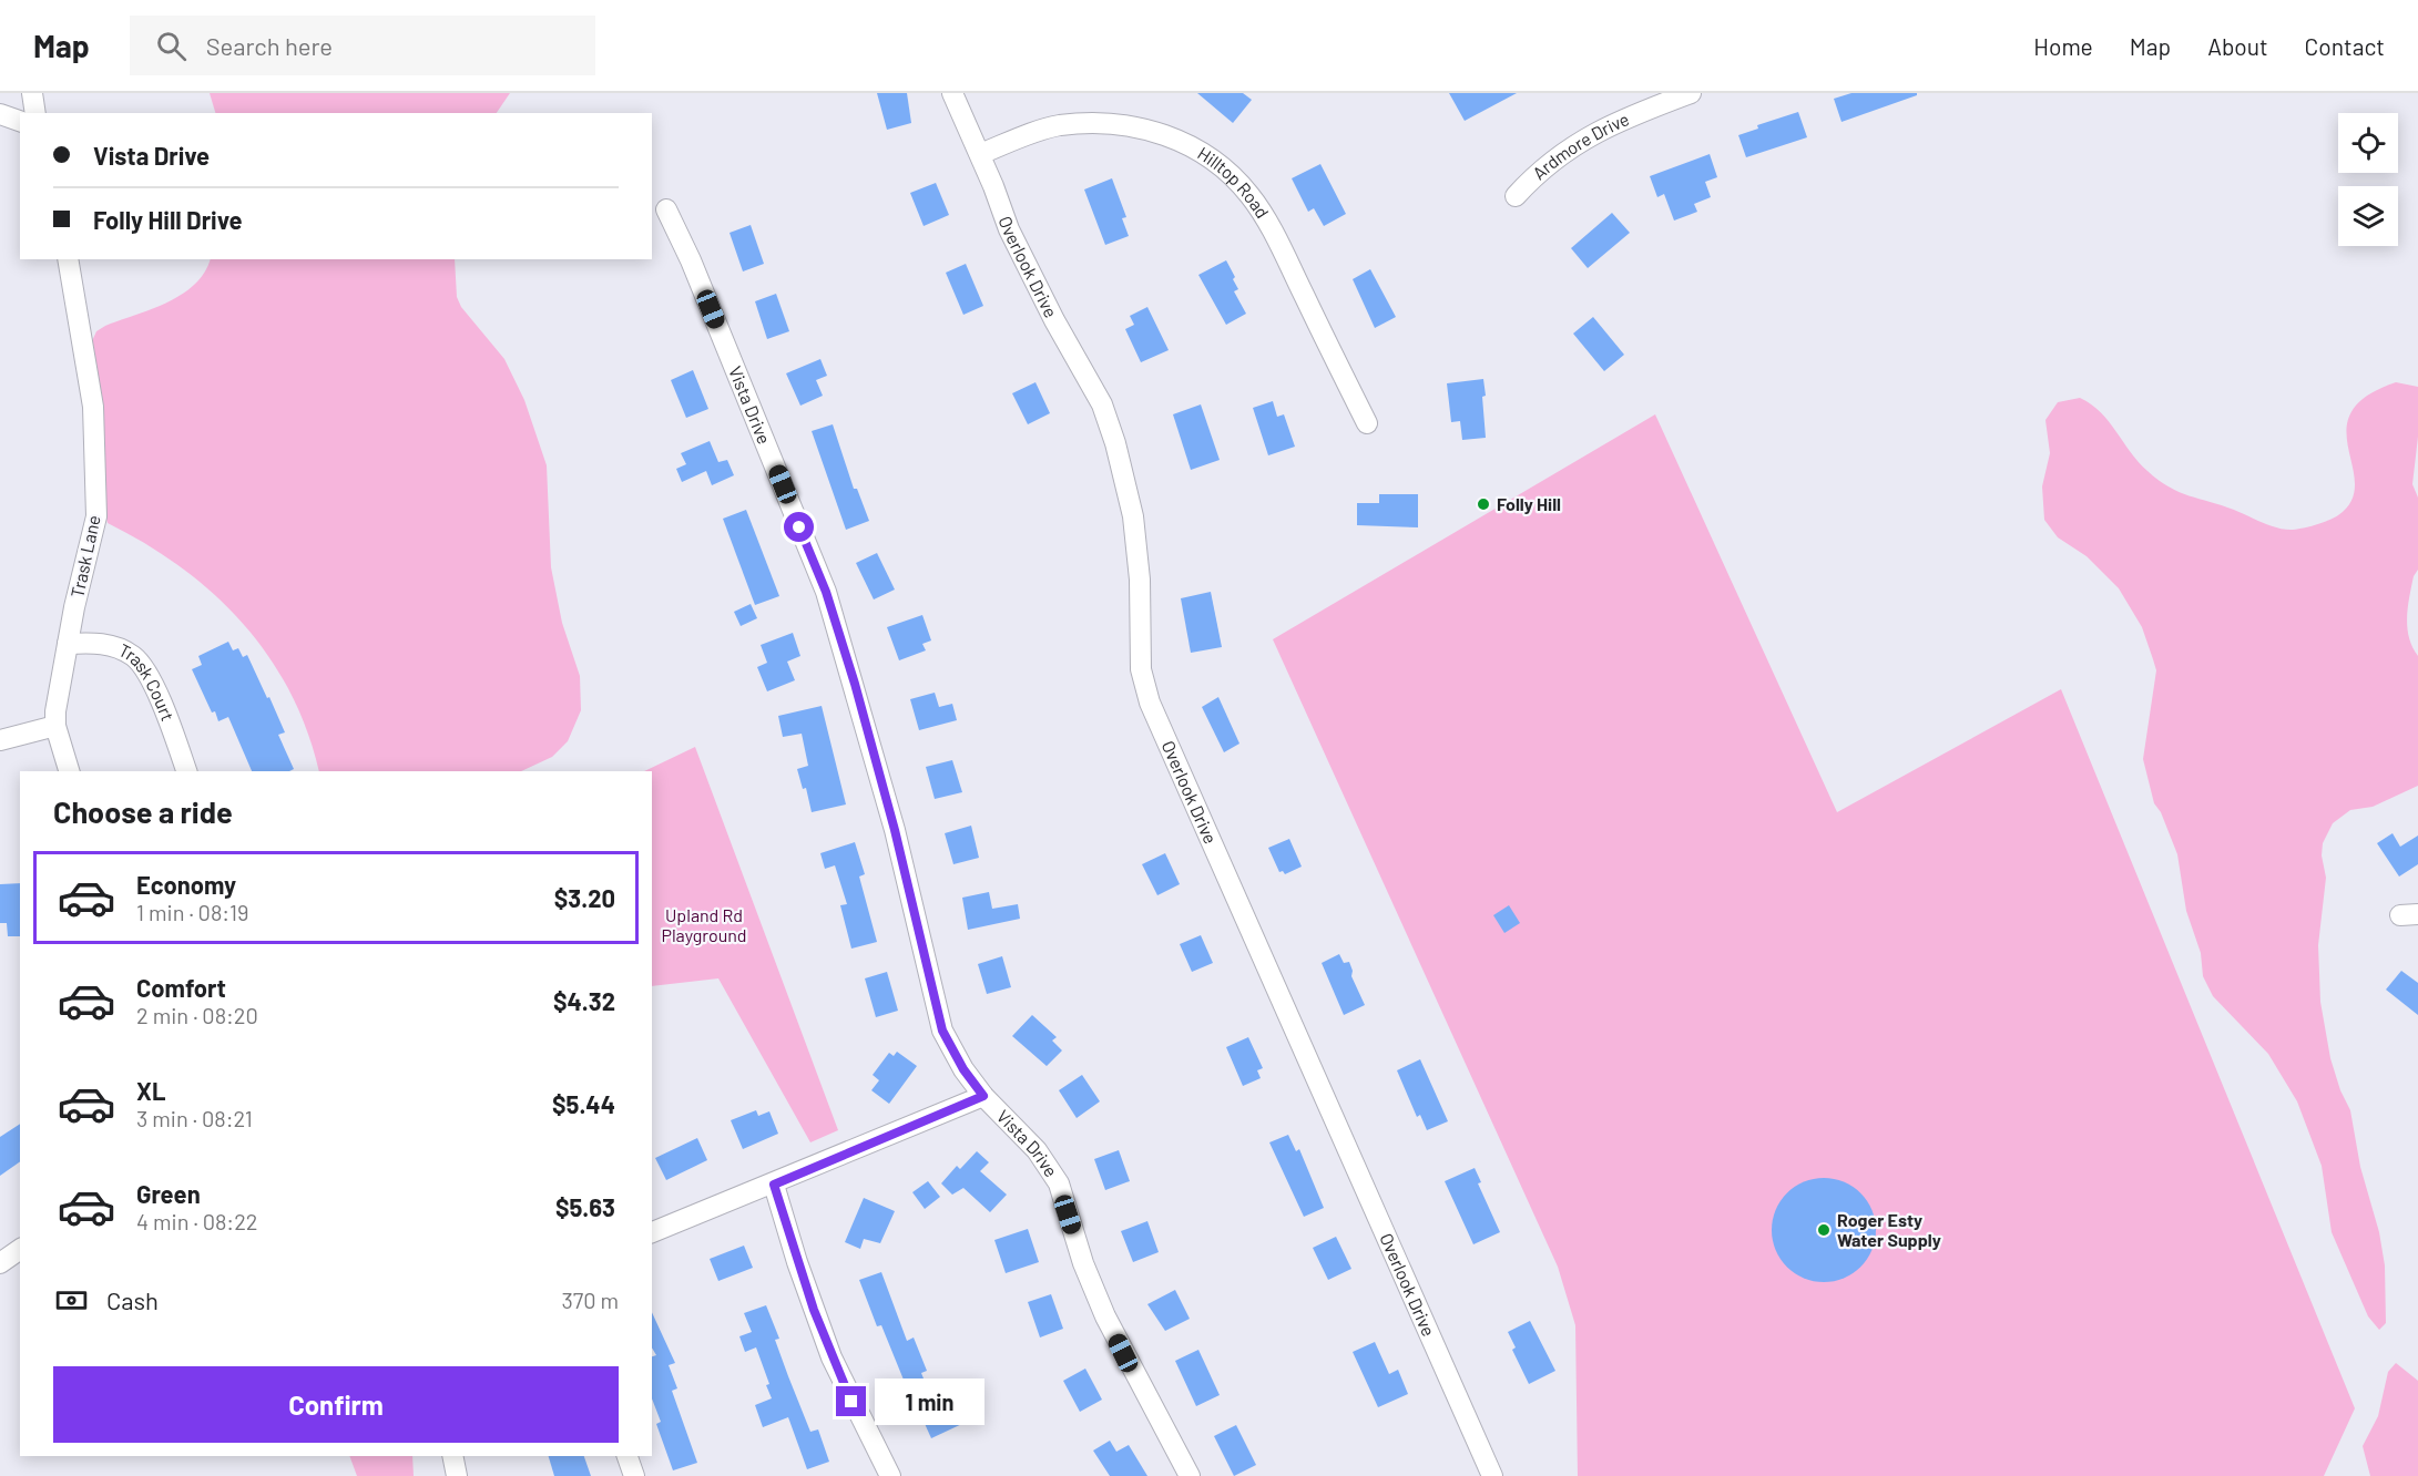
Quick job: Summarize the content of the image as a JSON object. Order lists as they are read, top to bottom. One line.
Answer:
{"streets":{"street":["Ardmore Drive","Hilltop Road","Overlook Drive","Vista Drive","Trask Lane","Trask Court"]},"crossings":[["Hilltop Road","Overlook Drive"],["Trask Lane","Trask Court"]],"parks":["Upland Rd Playground"],"places":["Folly Hill","Roger Esty Water Supply"],"page":{"header":"Map","search":"Search here","nav":["Home","Map","About","Contact"],"banner":["Vista Drive","Folly Hill Drive"],"heading":"Choose a ride","list":[{"name":"Economy","note":"1 min · 08:19","value":"$3.20"},{"name":"Comfort","note":"2 min · 08:20","value":"$4.32"},{"name":"XL","note":"3 min · 08:21","value":"$5.44"},{"name":"Green","note":"4 min · 08:22","value":"$5.63"}],"pay":["Cash","370 m"],"buttons":"Confirm","bubble":"1 min"}}
